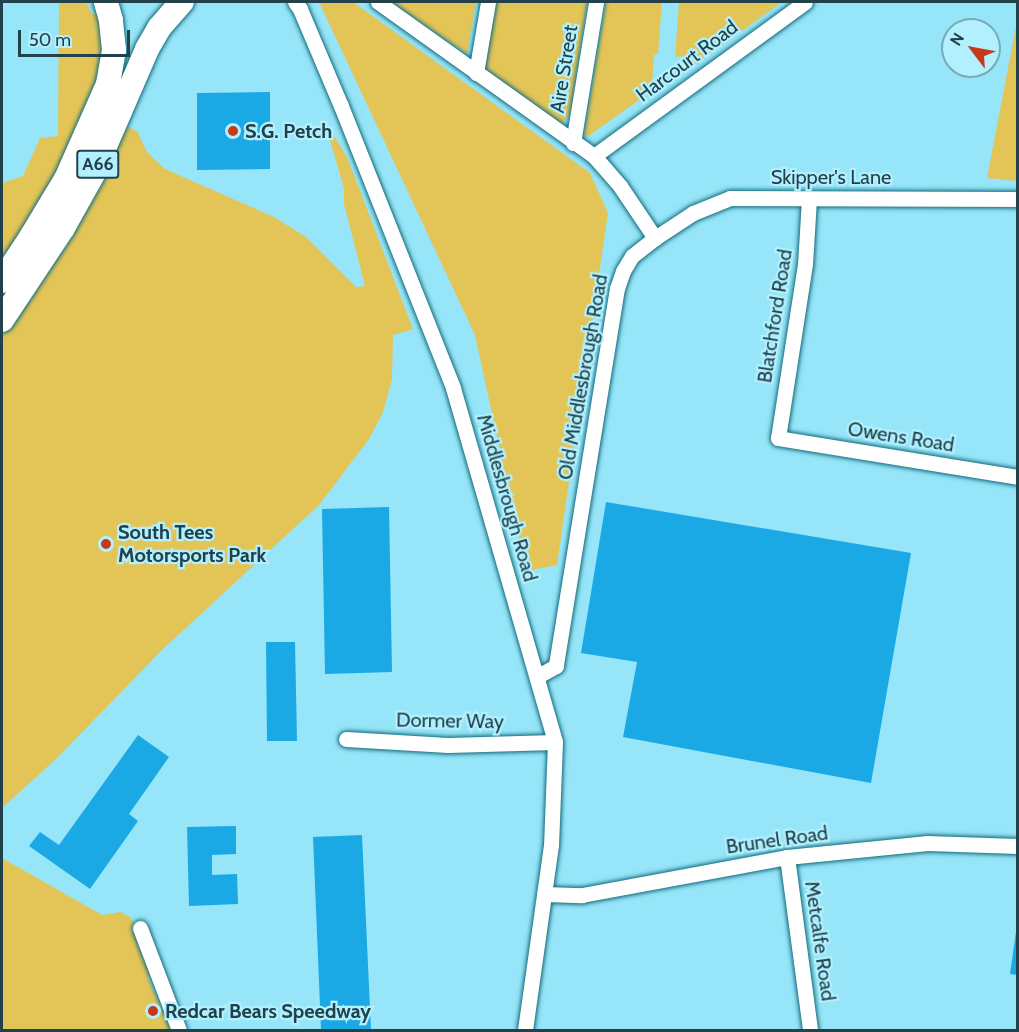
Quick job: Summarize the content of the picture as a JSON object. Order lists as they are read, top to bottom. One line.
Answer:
{"streets":{"highway":["A66"],"street":["Harcourt Road","Aire Street","Skipper's Lane","Blatchford Road","Old Middlesbrough Road","Owens Road","Middlesbrough Road","Dormer Way","Brunel Road","Metcalfe Road"]},"crossings":[["Skipper's Lane","Blatchford Road"],["Skipper's Lane","Old Middlesbrough Road"],["Blatchford Road","Owens Road"],["Old Middlesbrough Road","Middlesbrough Road"],["Middlesbrough Road","Dormer Way"],["Middlesbrough Road","Brunel Road"],["Brunel Road","Metcalfe Road"]],"places":["S.G. Petch","South Tees Motorsports Park","Redcar Bears Speedway"],"scale_bar":"50 m","north":"top left"}
